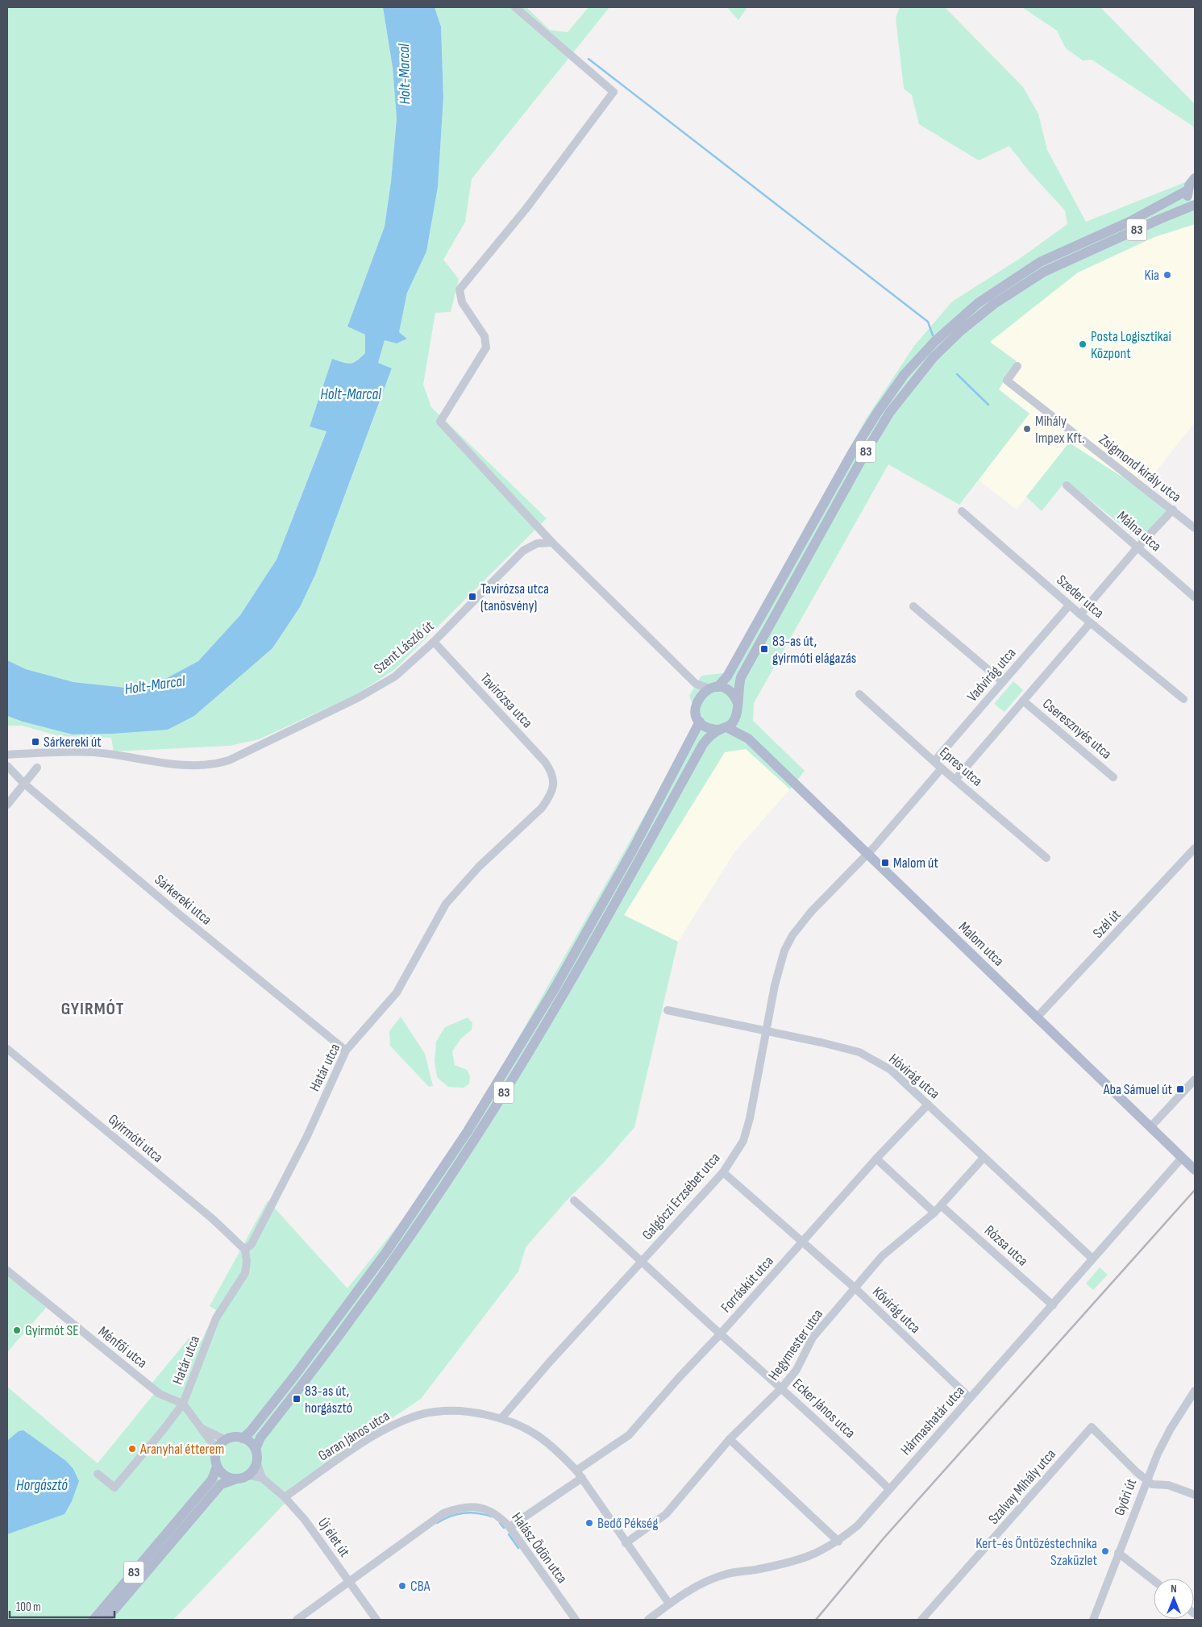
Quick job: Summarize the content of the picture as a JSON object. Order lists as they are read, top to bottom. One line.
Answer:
{"streets":{"main road":["83","Malom utca"],"street":["Zsigmond király utca","Málna utca","Szeder utca","Szent László út","Vadvirág utca","Tavirózsa utca","Cseresznyés utca","Epres utca","Sárkereki utca","Szél út","Határ utca","Hóvirág utca","Gyirmóti utca","Galgóczi Erzsébet utca","Rózsa utca","Forráskút utca","Kővirág utca","Hegymester utca","Ménfői utca","Ecker János utca","Hármashatár utca","Garan János utca","Szalvay Mihály utca","Győri út","Új élet út","Halász Ödön utca"]},"crossings":[["83","Új élet út"],["Szeder utca","Vadvirág utca"],["Szent László út","Tavirózsa utca"],["Vadvirág utca","Epres utca"],["Tavirózsa utca","Határ utca"],["Sárkereki utca","Határ utca"],["Szél út","Malom utca"],["Malom utca","Galgóczi Erzsébet utca"],["Malom utca","Hármashatár utca"],["Határ utca","Gyirmóti utca"],["Határ utca","Ménfői utca"],["Hóvirág utca","Galgóczi Erzsébet utca"],["Hóvirág utca","Forráskút utca"],["Hóvirág utca","Hegymester utca"],["Hóvirág utca","Hármashatár utca"],["Galgóczi Erzsébet utca","Kővirág utca"],["Galgóczi Erzsébet utca","Ecker János utca"],["Galgóczi Erzsébet utca","Garan János utca"],["Rózsa utca","Hegymester utca"],["Rózsa utca","Hármashatár utca"],["Forráskút utca","Kővirág utca"],["Forráskút utca","Ecker János utca"],["Forráskút utca","Garan János utca"],["Kővirág utca","Hegymester utca"],["Kővirág utca","Hármashatár utca"],["Hegymester utca","Ecker János utca"],["Hegymester utca","Garan János utca"],["Ecker János utca","Hármashatár utca"],["Hármashatár utca","Garan János utca"],["Garan János utca","Új élet út"],["Szalvay Mihály utca","Győri út"],["Új élet út","Halász Ödön utca"]],"districts":["GYIRMÓT"],"water":["Holt-Marcal","Horgásztó"],"places":{"other":["Kia","Posta Logisztikai Központ","Mihály Impex Kft.","Gyirmót SE","Aranyhal étterem","Bedő Pékség","Kert-és Öntözéstechnika Szaküzlet","CBA"],"transit":["Tavirózsa utca (tanösvény)","83-as út, gyirmóti elágazás","Sárkereki út","Malom út","Aba Sámuel út","83-as út, horgásztó"]},"scale_bar":"100 m","north":"top"}
